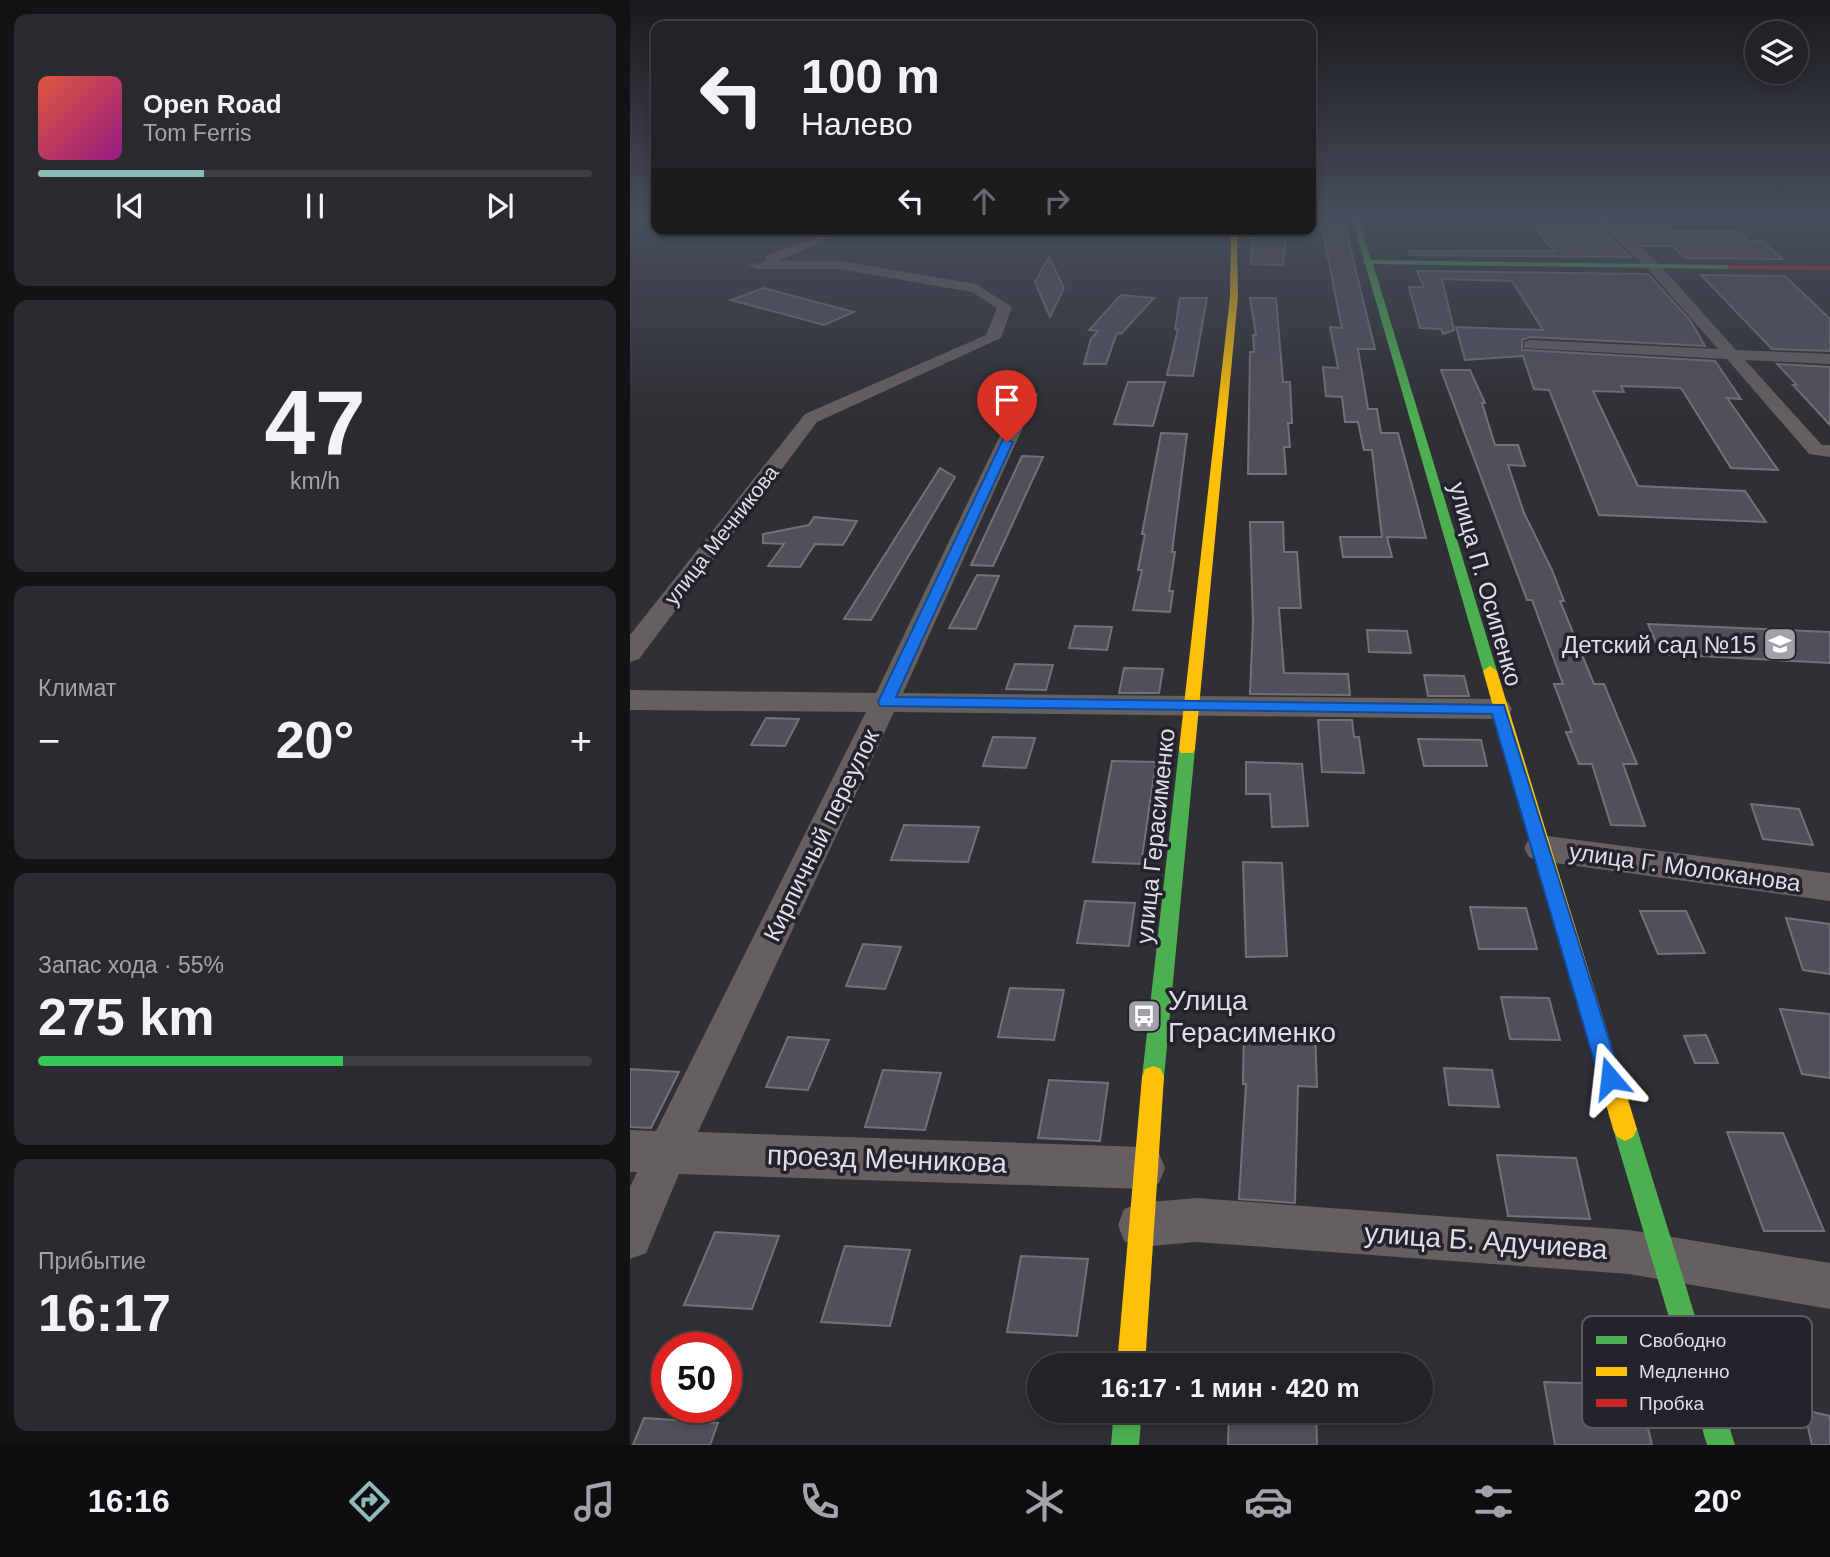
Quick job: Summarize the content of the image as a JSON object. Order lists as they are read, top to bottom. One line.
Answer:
{"streets":{"main road":["улица П. Осипенко","улица Герасименко"],"street":["улица Мечникова","Кирпичный переулок","улица Г. Молоканова","проезд Мечникова","улица Б. Адучиева"]},"crossings":[["улица П. Осипенко","улица Г. Молоканова"],["улица П. Осипенко","улица Б. Адучиева"],["Кирпичный переулок","проезд Мечникова"],["улица Герасименко","проезд Мечникова"],["улица Герасименко","улица Б. Адучиева"]],"places":{"school or university":["Детский сад №15"],"bus stop":["Улица Герасименко"]},"legend":["Свободно","Медленно","Пробка"],"page":{"turn":["100 m","Налево"],"song":["Open Road","Tom Ferris"],"tile":[["47","km/h"],"Климат",["Запас хода · 55%","275 km"],["Прибытие","16:17"]],"heat":["−","20°","+"],"limit":"50","trip":"16:17 · 1 мин · 420 m","tabs":["16:16","20°"]}}
